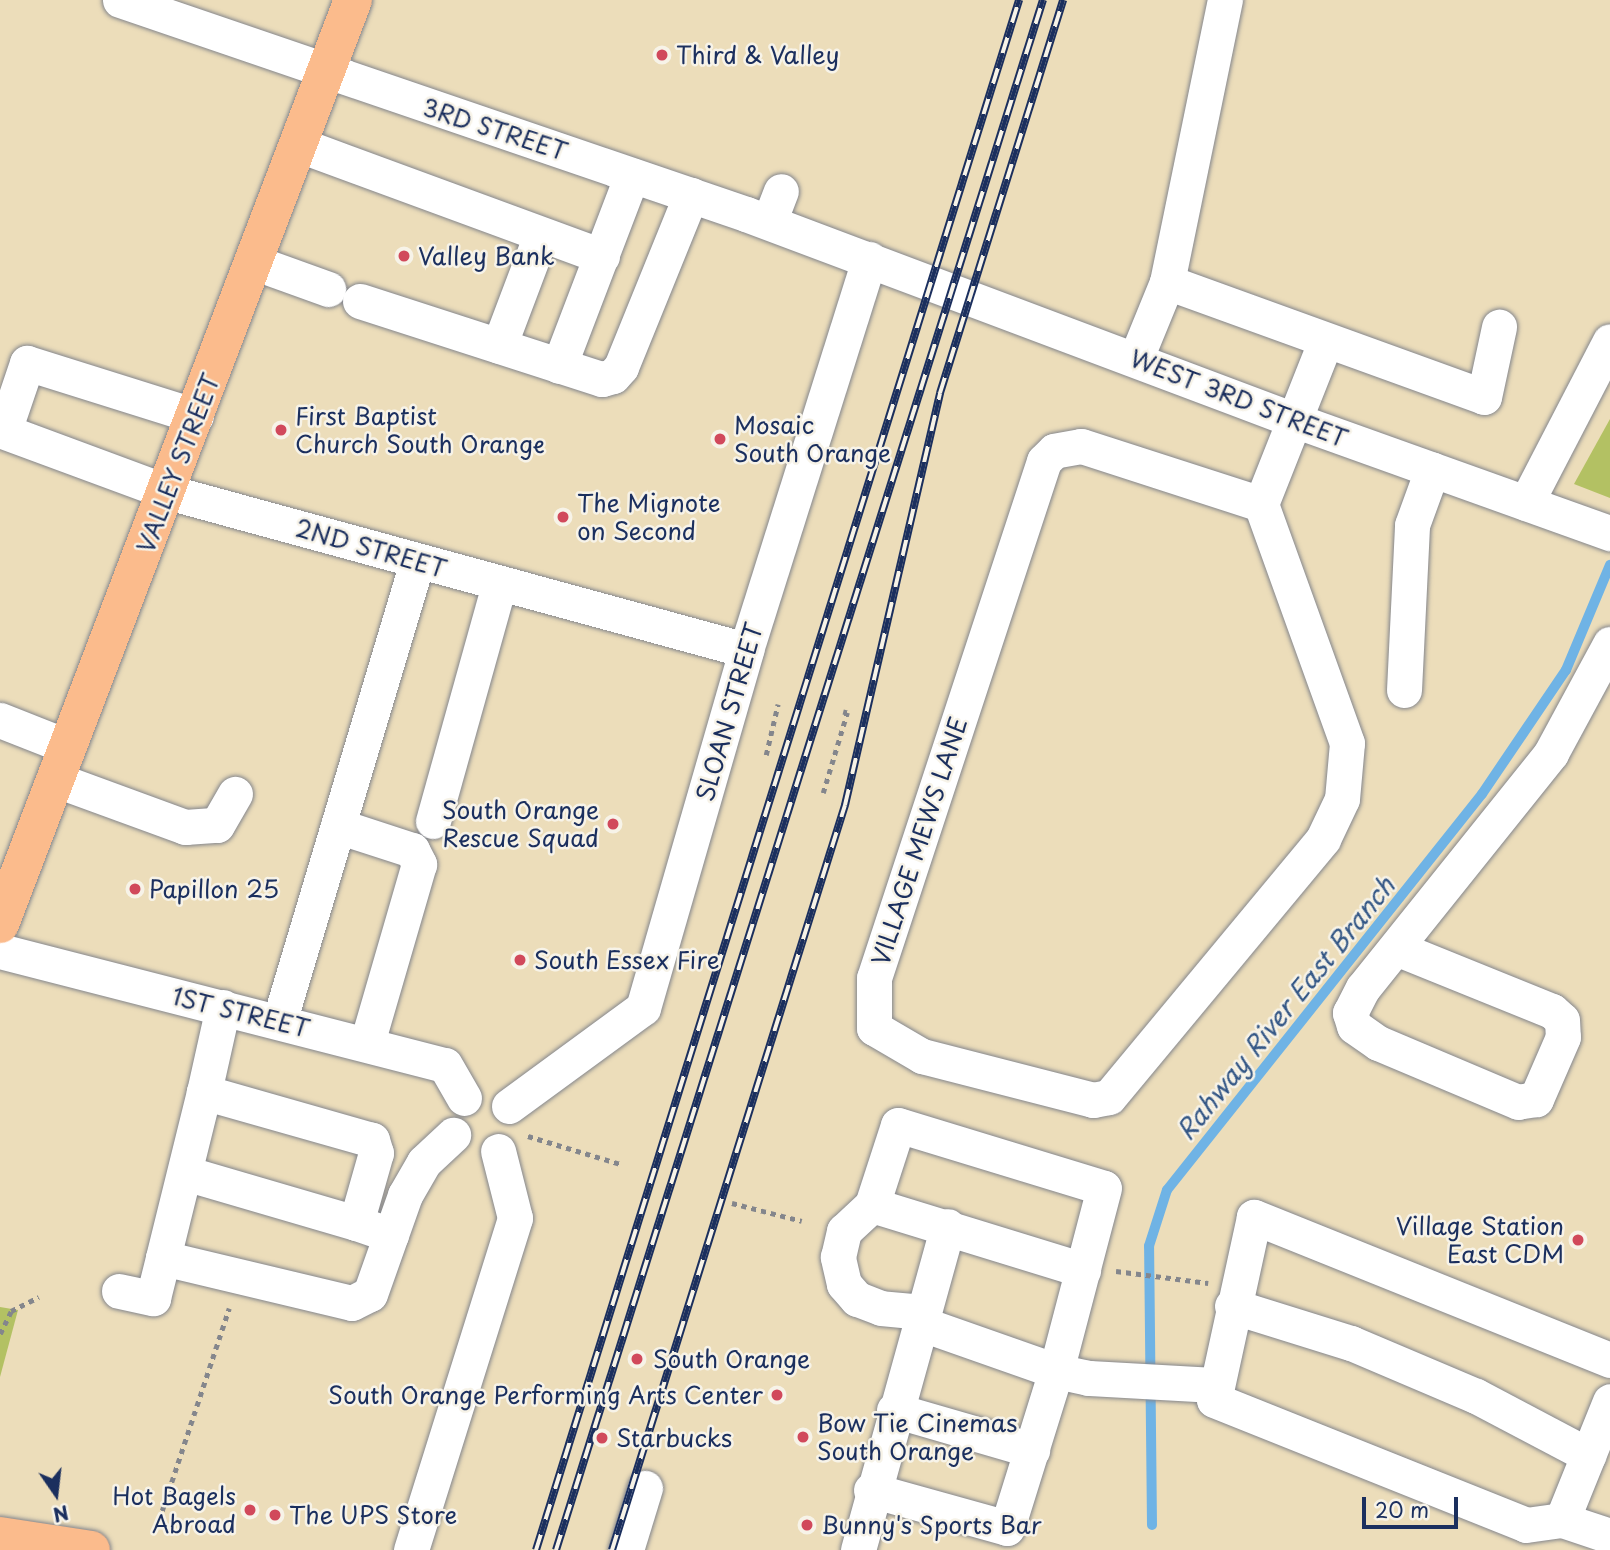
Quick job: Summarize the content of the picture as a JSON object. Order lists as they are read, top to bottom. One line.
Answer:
{"streets":{"main road":["VALLEY STREET"],"street":["3RD STREET","WEST 3RD STREET","2ND STREET","SLOAN STREET","VILLAGE MEWS LANE","1ST STREET"]},"crossings":[["3RD STREET","WEST 3RD STREET"],["3RD STREET","VALLEY STREET"],["3RD STREET","SLOAN STREET"],["WEST 3RD STREET","SLOAN STREET"],["VALLEY STREET","2ND STREET"],["2ND STREET","SLOAN STREET"],["SLOAN STREET","1ST STREET"]],"water":["Rahway River East Branch"],"places":["Third & Valley","Valley Bank","First Baptist Church South Orange","Mosaic South Orange","The Mignote on Second","South Orange Rescue Squad","Papillon 25","South Essex Fire","Village Station East CDM","South Orange","South Orange Performing Arts Center","Bow Tie Cinemas South Orange","Starbucks","Hot Bagels Abroad","The UPS Store","Bunny's Sports Bar"],"scale_bar":"20 m","north":"bottom"}
